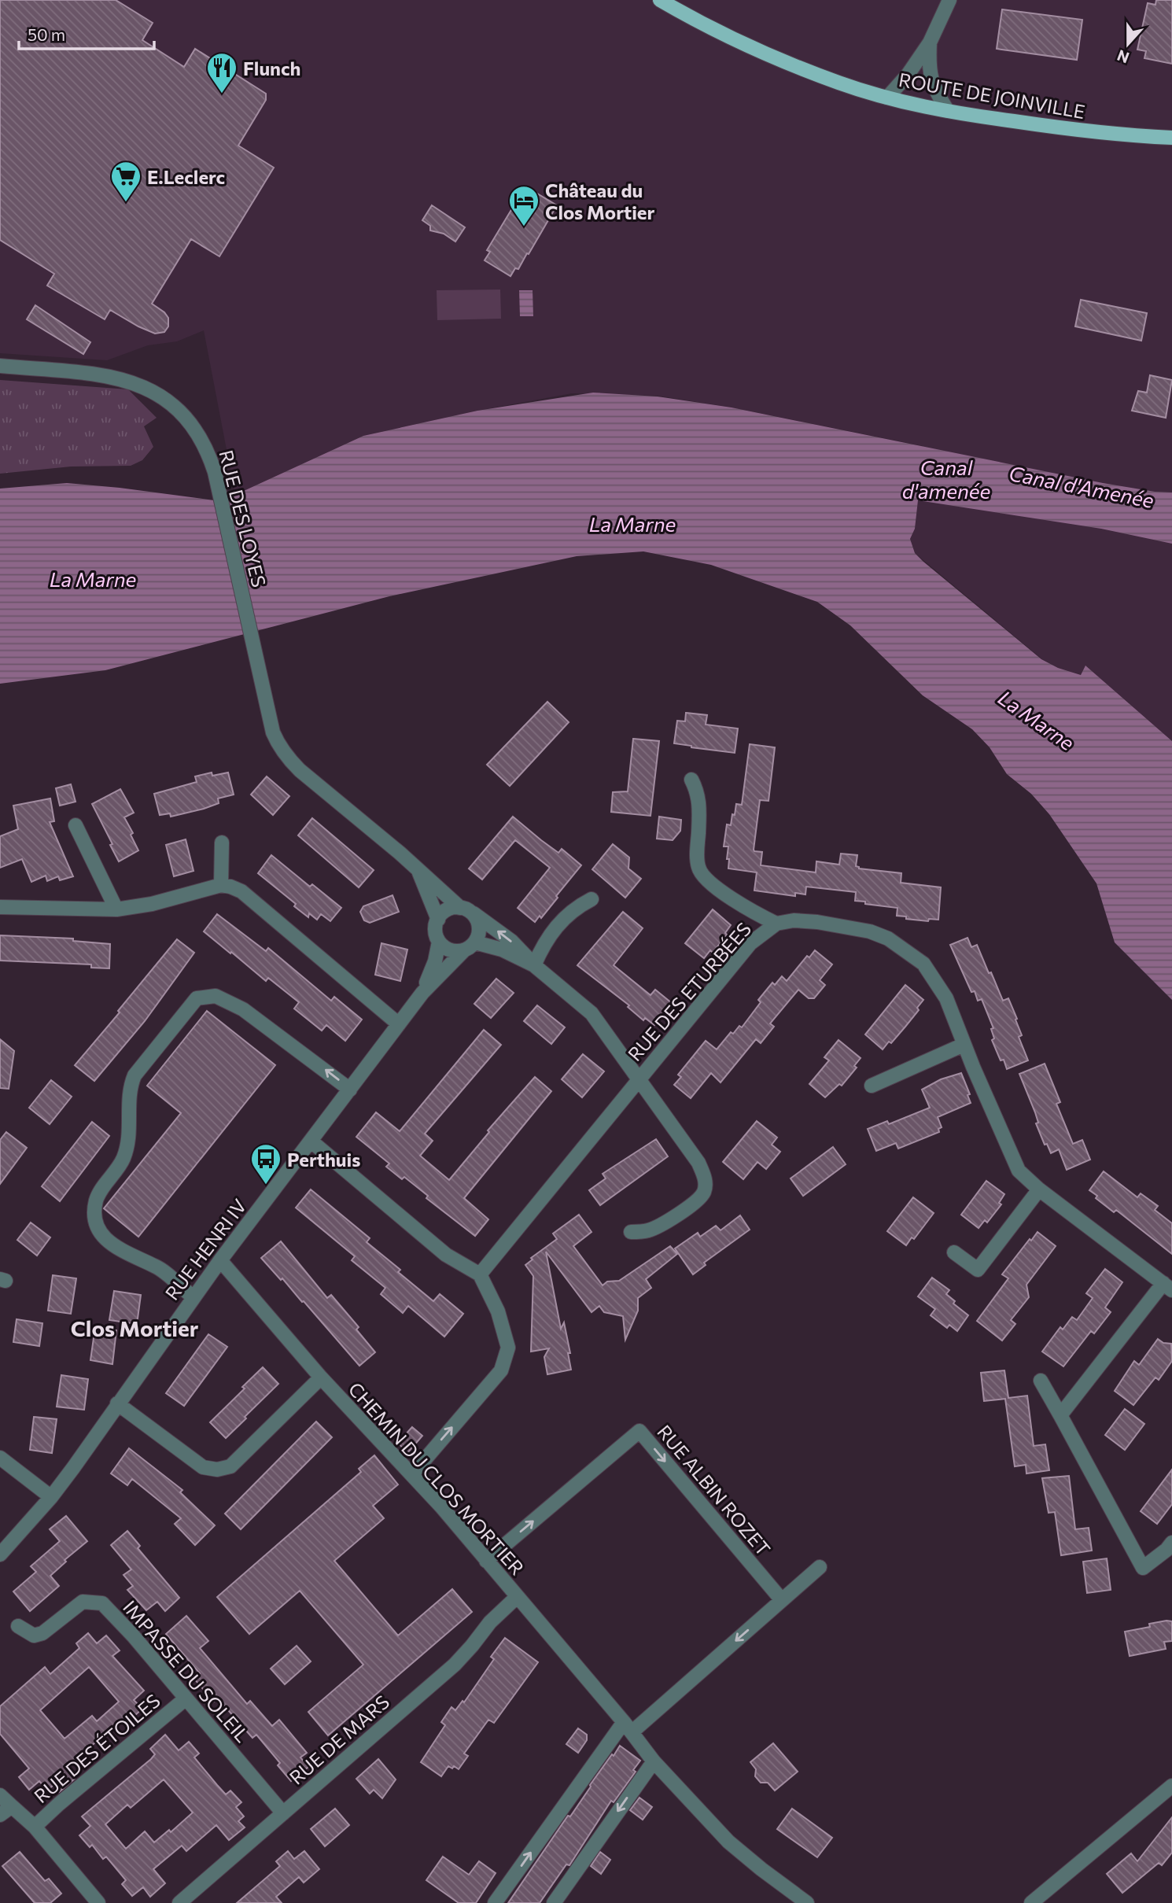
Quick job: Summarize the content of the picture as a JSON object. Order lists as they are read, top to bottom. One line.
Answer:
{"streets":{"main road":["ROUTE DE JOINVILLE"],"street":["RUE DES LOYES","RUE DES ETURBÉES","RUE HENRI IV","CHEMIN DU CLOS MORTIER","RUE ALBIN ROZET","IMPASSE DU SOLEIL","RUE DE MARS","RUE DES ÉTOILES"]},"crossings":[["RUE DES LOYES","RUE HENRI IV"],["RUE HENRI IV","CHEMIN DU CLOS MORTIER"],["CHEMIN DU CLOS MORTIER","RUE ALBIN ROZET"],["CHEMIN DU CLOS MORTIER","RUE DE MARS"],["IMPASSE DU SOLEIL","RUE DE MARS"],["IMPASSE DU SOLEIL","RUE DES ÉTOILES"]],"districts":["Clos Mortier"],"water":["Canal d'amenée","Canal d'Amenée","La Marne"],"places":{"restaurant":["Flunch"],"supermarket":["E.Leclerc"],"hotel":["Château du Clos Mortier"],"bus stop":["Perthuis"]},"scale_bar":"50 m","north":"bottom"}
